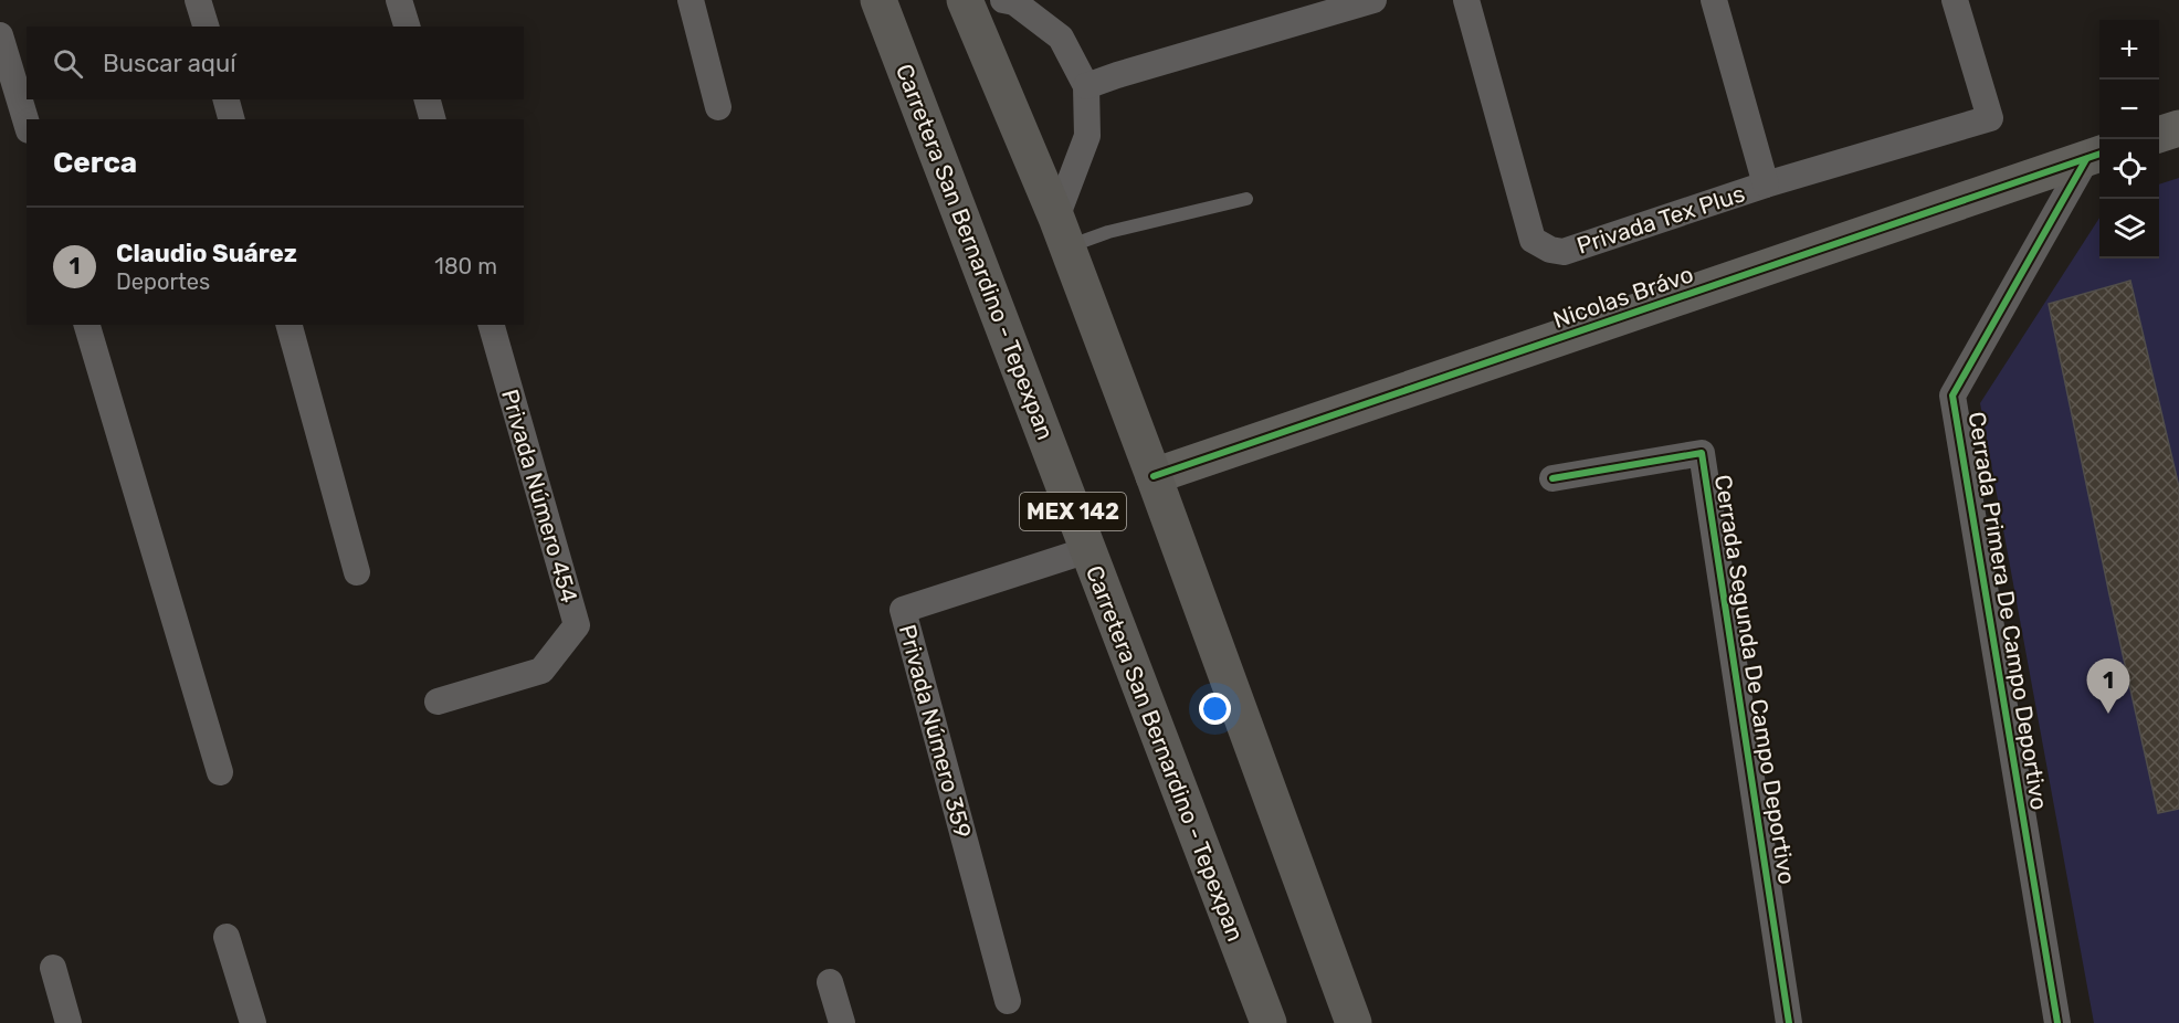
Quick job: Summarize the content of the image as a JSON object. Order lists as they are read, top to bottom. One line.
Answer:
{"streets":{"highway":["Carretera San Bernardino - Tepexpan","MEX 142"],"street":["Privada Tex Plus","Nicolas Brávo","Privada Número 454","Cerrada Primera De Campo Deportivo","Cerrada Segunda De Campo Deportivo","Privada Número 359"]},"crossings":[["Carretera San Bernardino - Tepexpan","Privada Número 359"],["Nicolas Brávo","MEX 142"],["Nicolas Brávo","Cerrada Primera De Campo Deportivo"]],"page":{"map_buttons":["+","−"],"search":"Buscar aquí","heading":"Cerca","list":[{"mark":"1","name":"Claudio Suárez","note":"Deportes","value":"180 m"}],"pins":"1"}}
